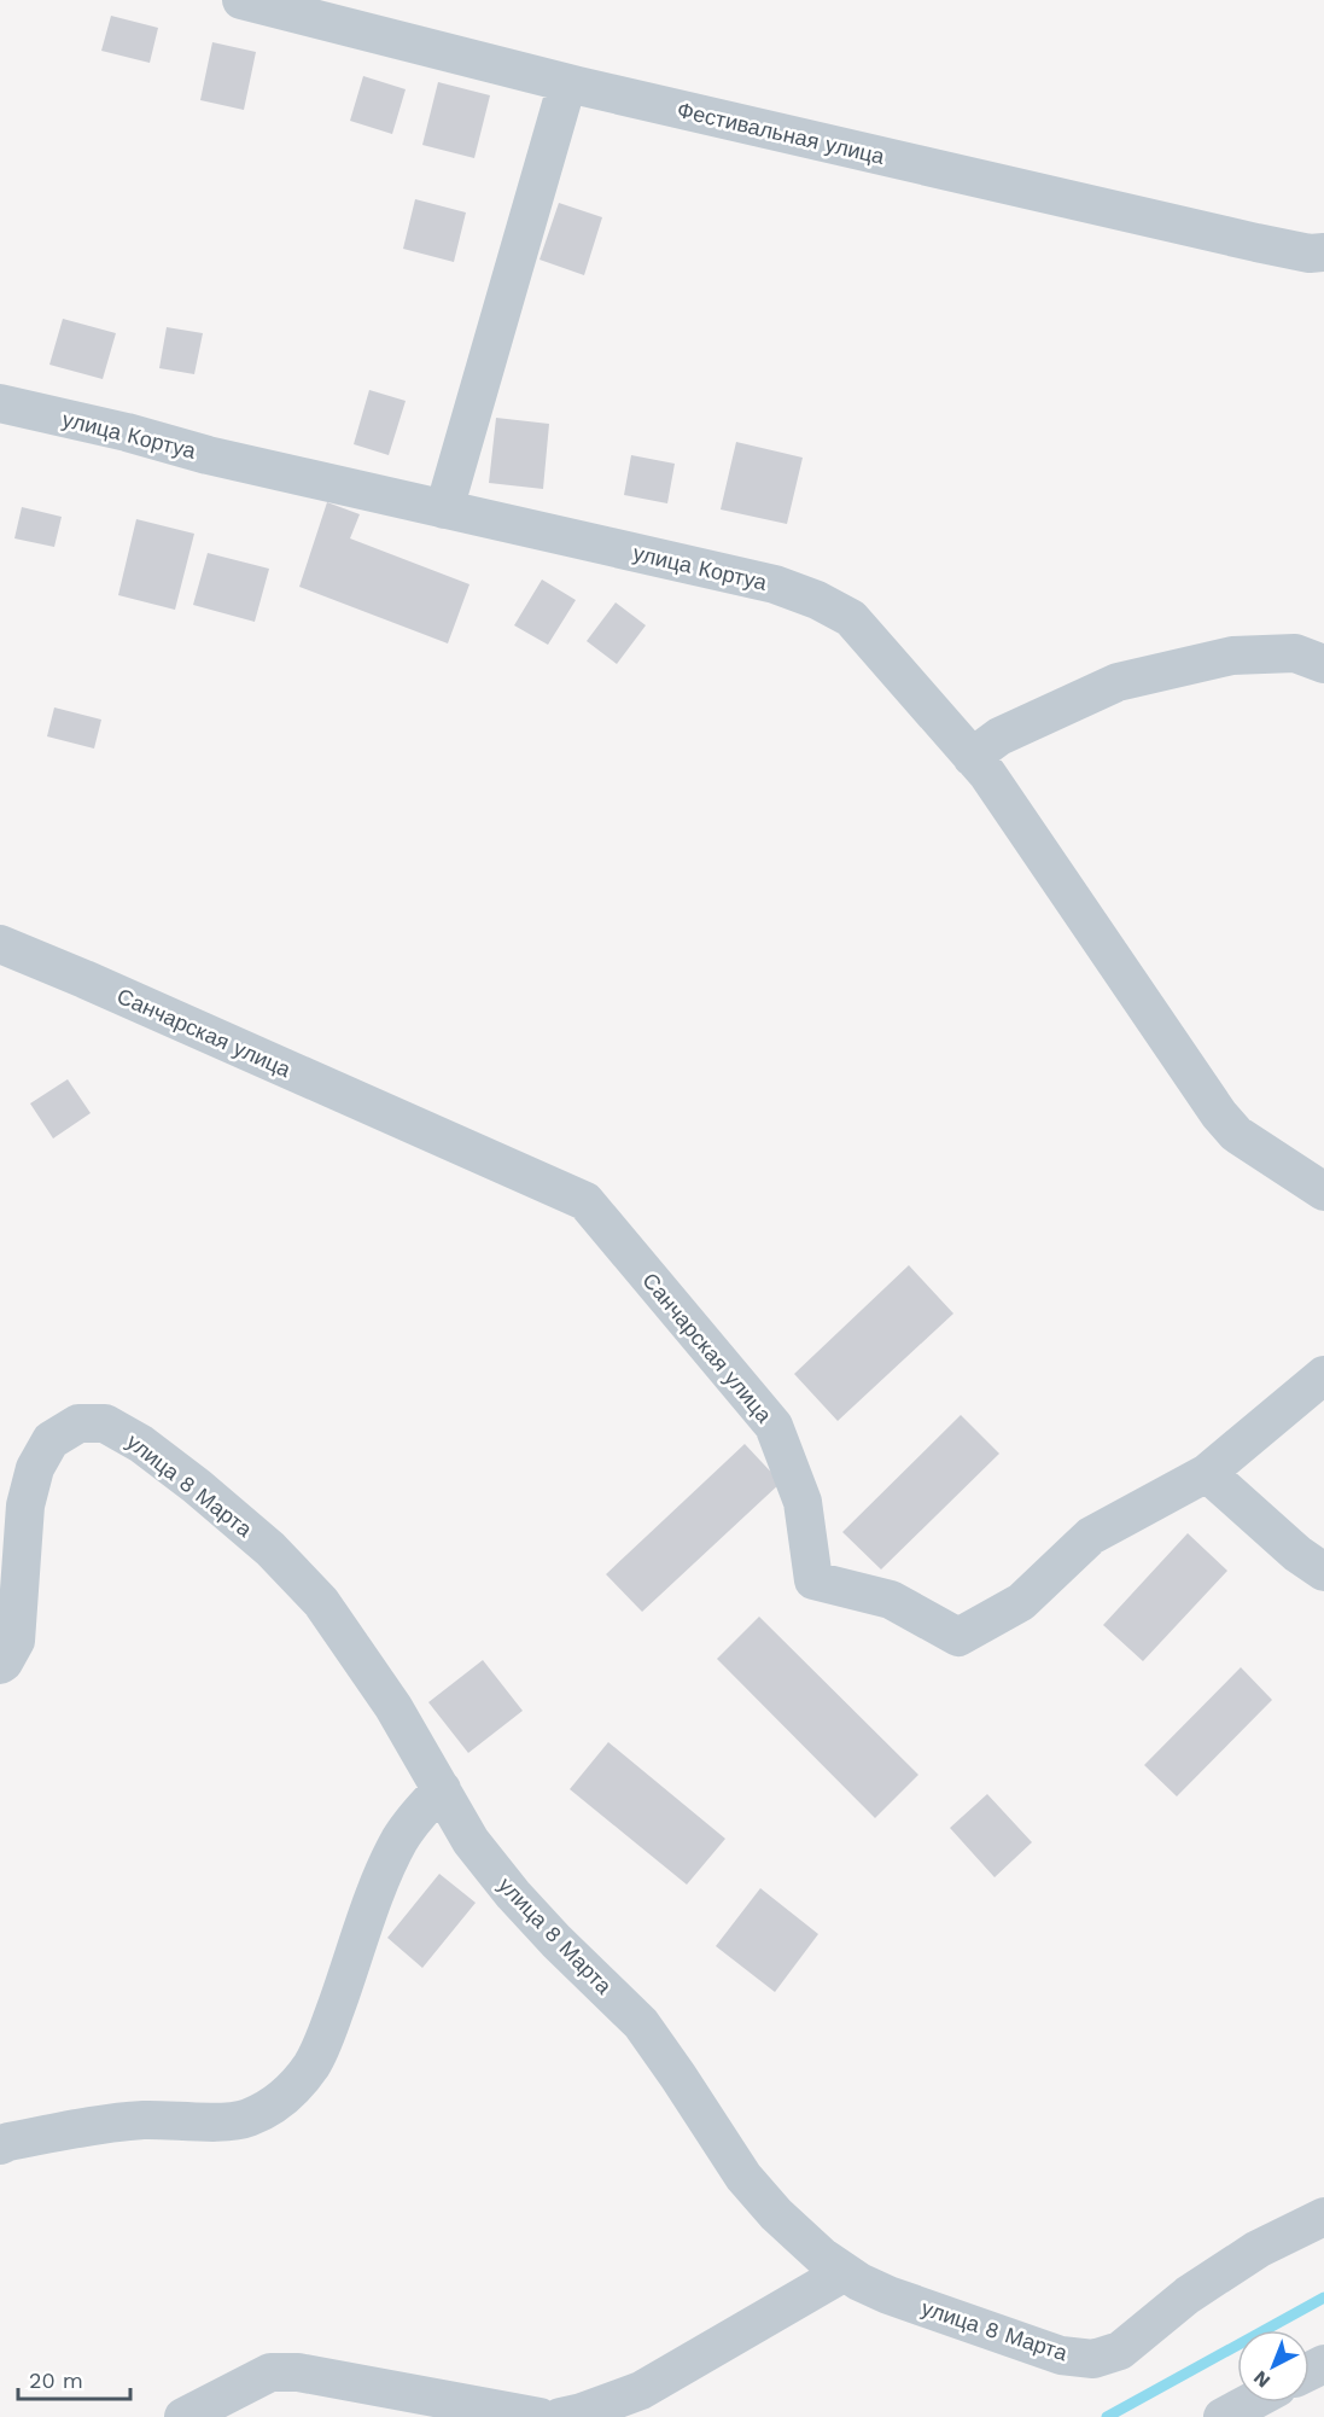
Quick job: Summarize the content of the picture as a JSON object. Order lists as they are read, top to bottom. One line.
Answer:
{"streets":{"street":["Фестивальная улица","улица Кортуа","Санчарская улица","улица 8 Марта"]},"scale_bar":"20 m","north":"bottom left"}
